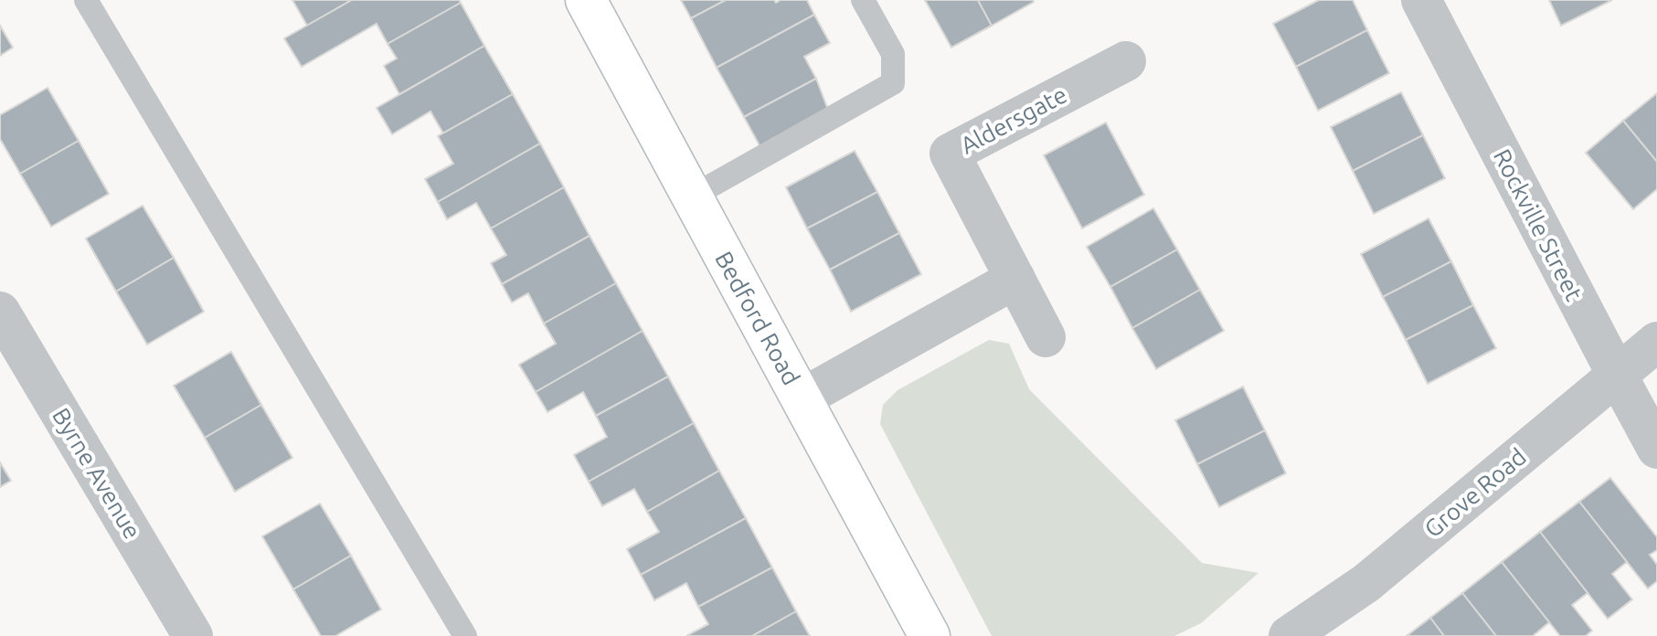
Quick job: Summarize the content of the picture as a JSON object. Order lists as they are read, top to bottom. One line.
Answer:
{"streets":{"main road":["Bedford Road"],"street":["Aldersgate","Rockville Street","Byrne Avenue","Grove Road"]},"crossings":[["Rockville Street","Grove Road"]]}
